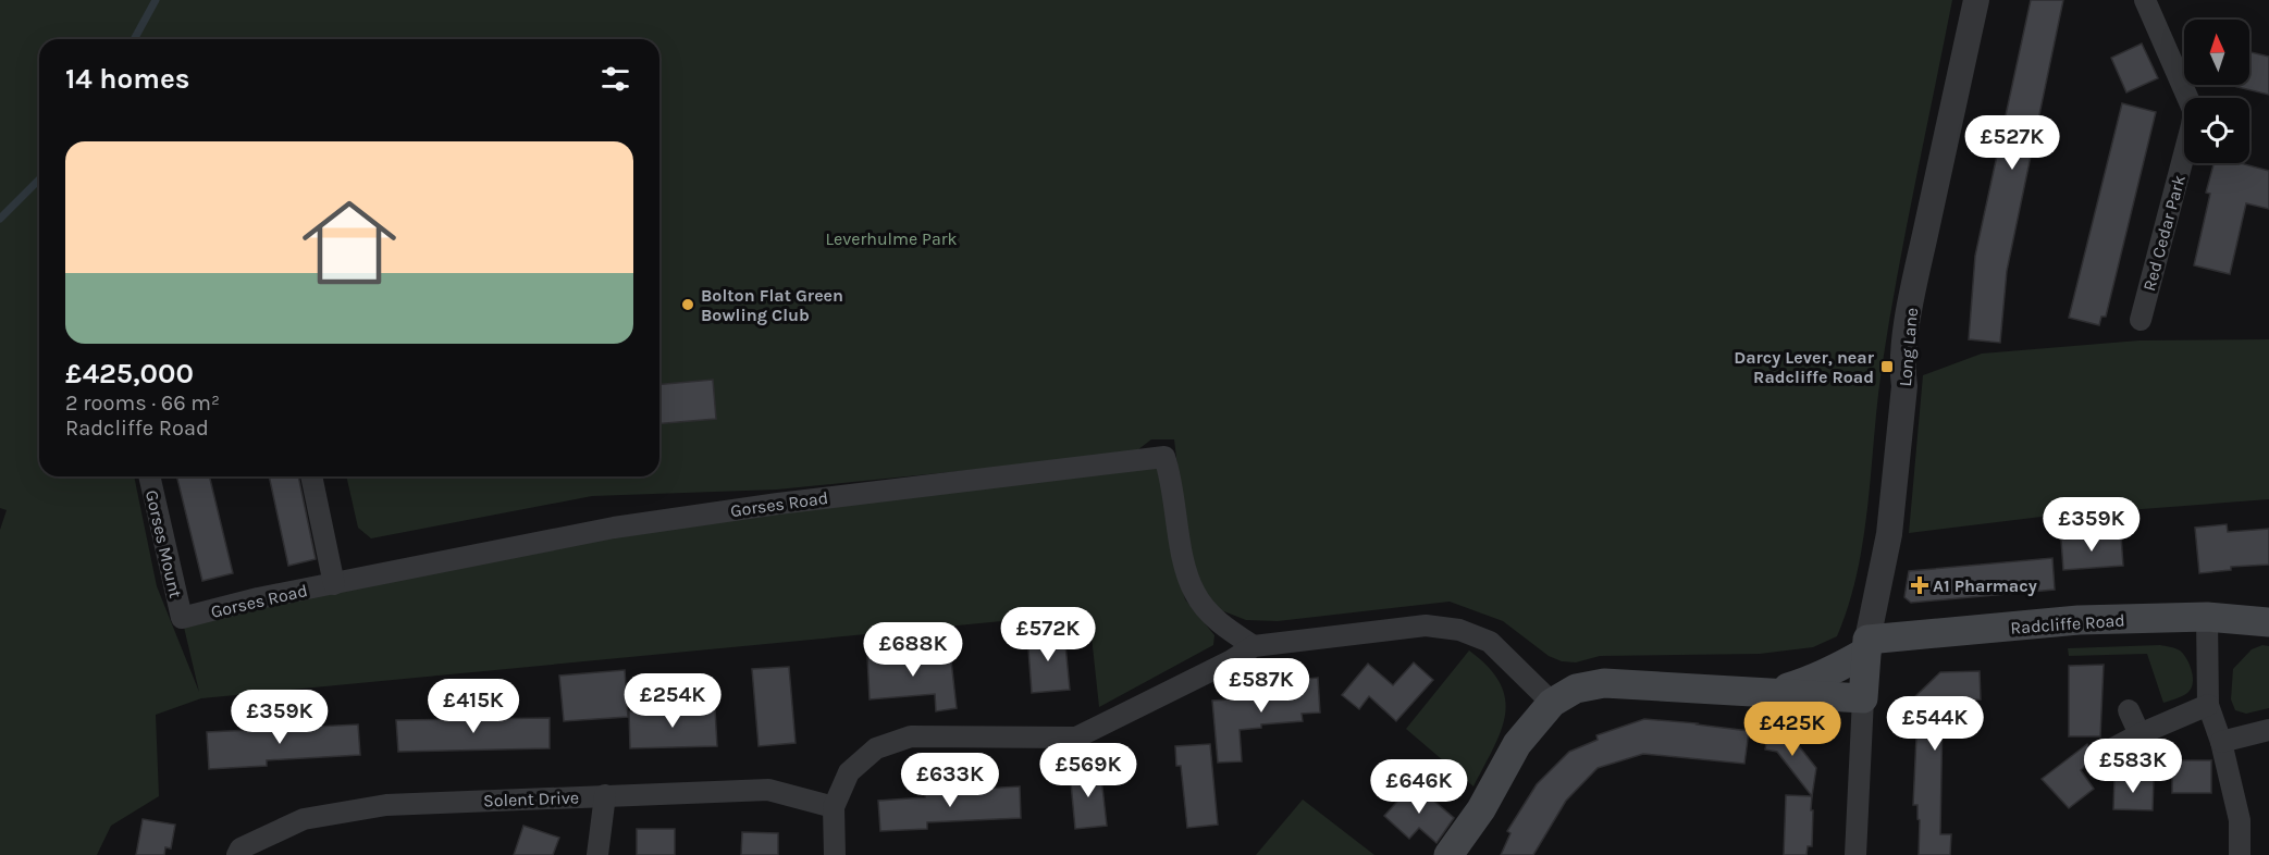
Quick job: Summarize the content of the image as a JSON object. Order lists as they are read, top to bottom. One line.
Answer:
{"streets":{"main road":["Long Lane","Radcliffe Road"],"street":["Red Cedar Park","Gorses Road","Gorses Mount","Solent Drive"]},"crossings":[["Long Lane","Radcliffe Road"],["Gorses Road","Gorses Mount"]],"parks":["Leverhulme Park"],"places":{"other":["Bolton Flat Green Bowling Club"],"transit":["Darcy Lever, near Radcliffe Road"],"health":["A1 Pharmacy"]},"north":"top","page":{"heading":"14 homes","price":["£527K","£359K","£572K","£688K","£587K","£254K","£415K","£359K","£544K","£425K","£583K","£569K","£633K","£646K"],"list":[{"name":"£425,000","note":"2 rooms · 66 m² · Radcliffe Road"}]}}
